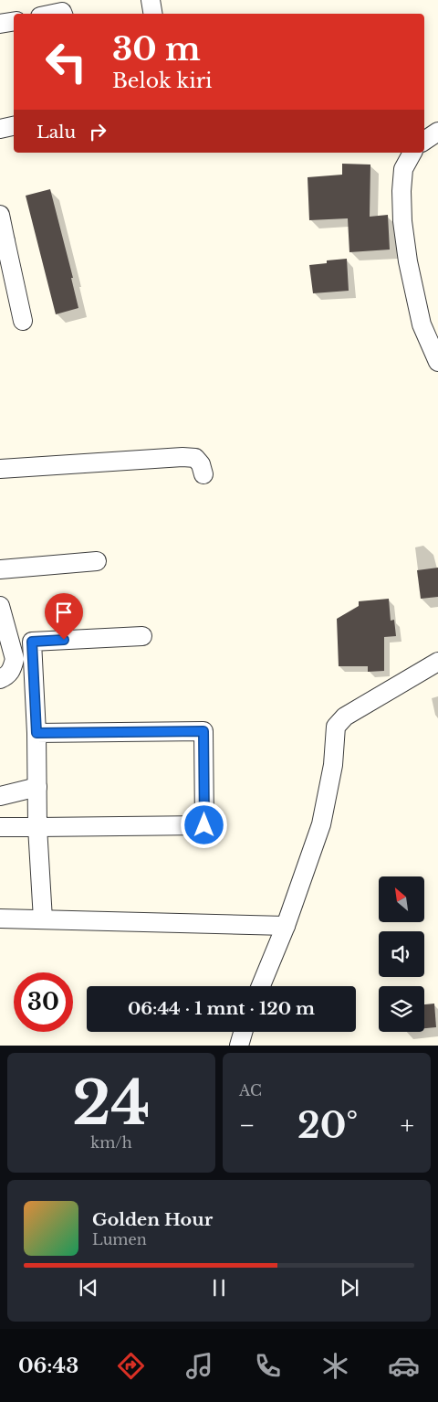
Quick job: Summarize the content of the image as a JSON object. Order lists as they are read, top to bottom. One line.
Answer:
{"north":"top left","page":{"turn":["30 m","Belok kiri"],"then":"Lalu","limit":"30","trip":"06:44 · 1 mnt · 120 m","tile":[["24","km/h"],"AC"],"heat":["−","20°","+"],"song":["Golden Hour","Lumen"],"tabs":"06:43"}}
